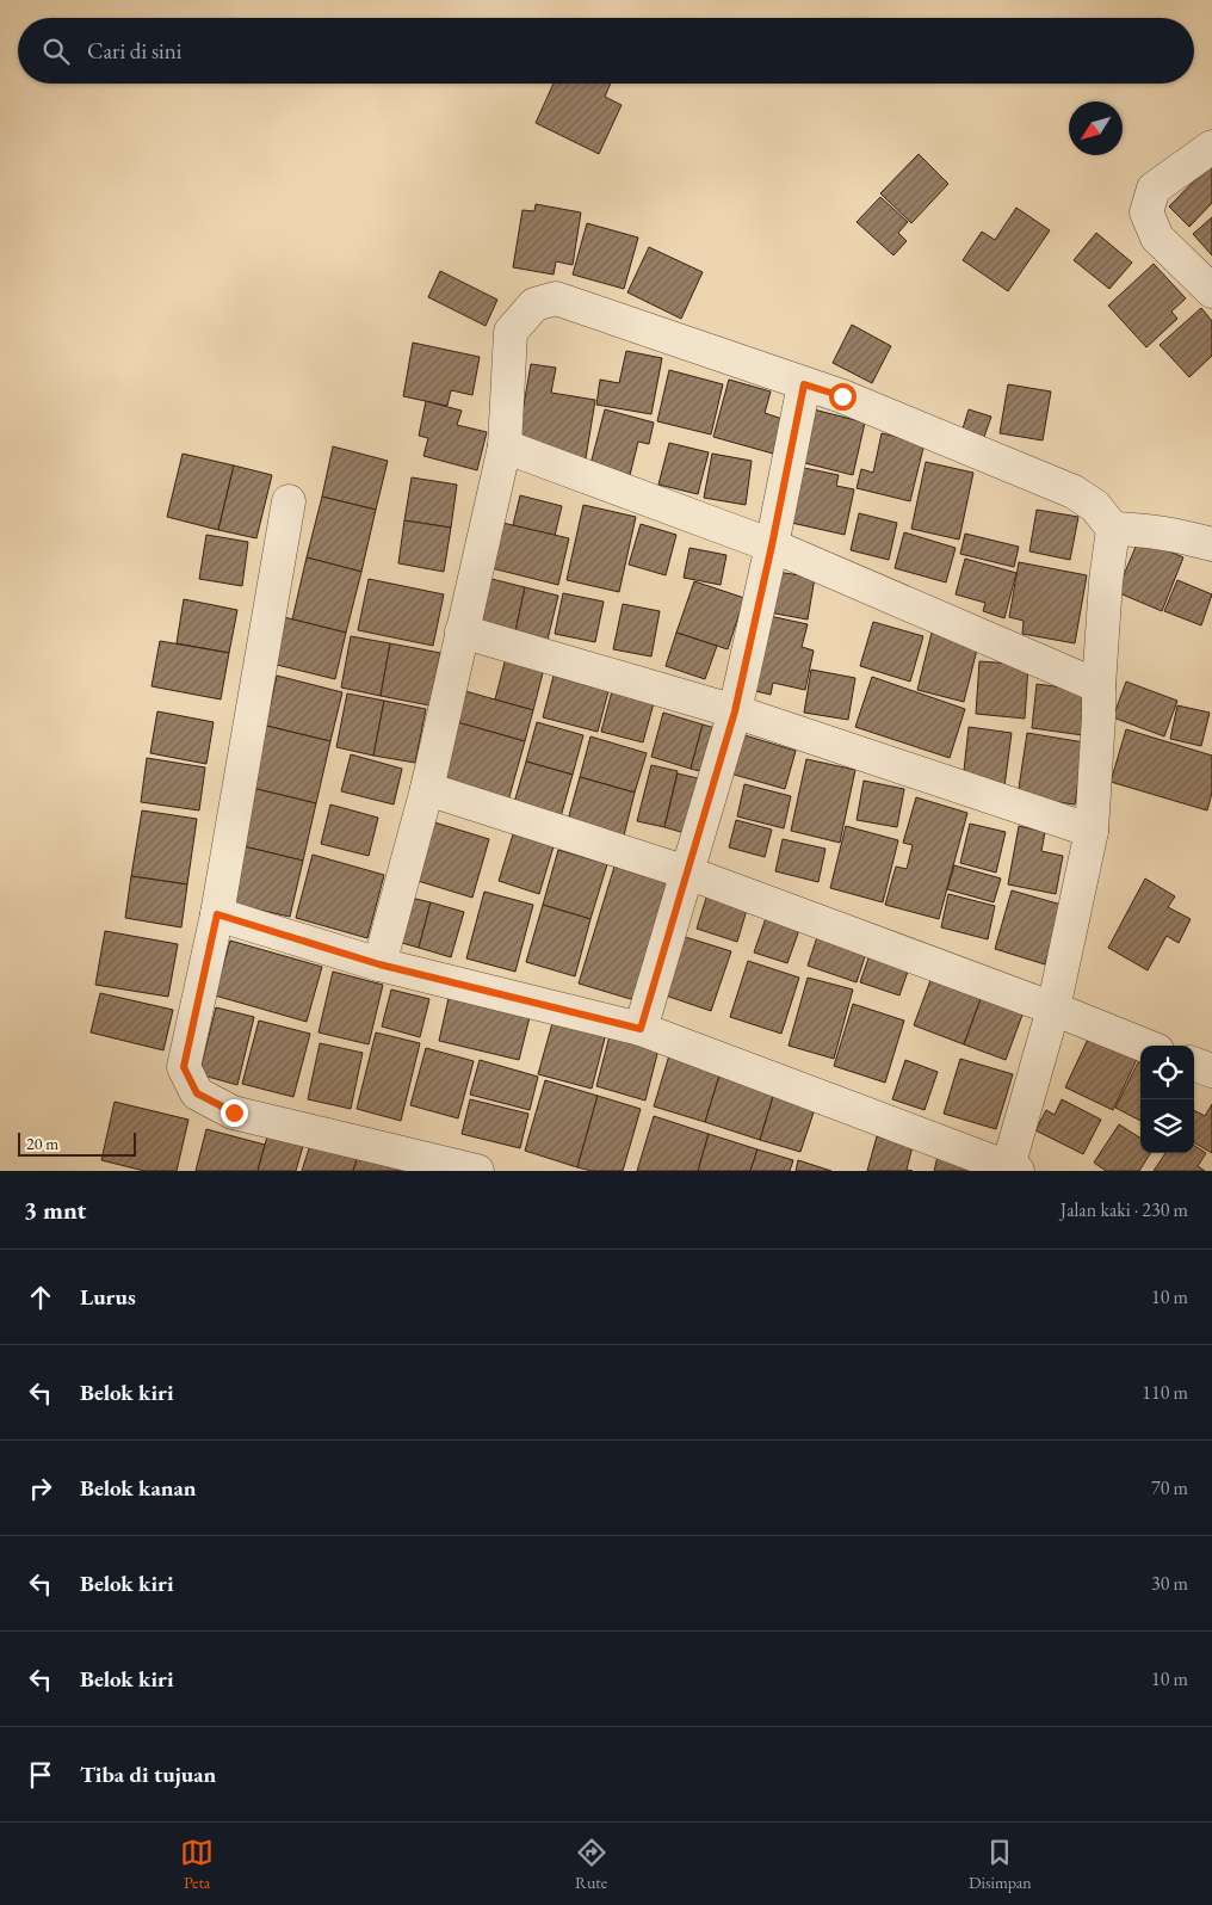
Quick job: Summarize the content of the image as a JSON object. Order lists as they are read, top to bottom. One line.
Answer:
{"scale_bar":"20 m","north":"bottom left","page":{"search":"Cari di sini","scale":"20 m","heading":["3 mnt","Jalan kaki · 230 m"],"list":[["Lurus","10 m"],["Belok kiri","110 m"],["Belok kanan","70 m"],["Belok kiri","30 m"],["Belok kiri","10 m"],"Tiba di tujuan"],"nav":["Peta","Rute","Disimpan"]}}
